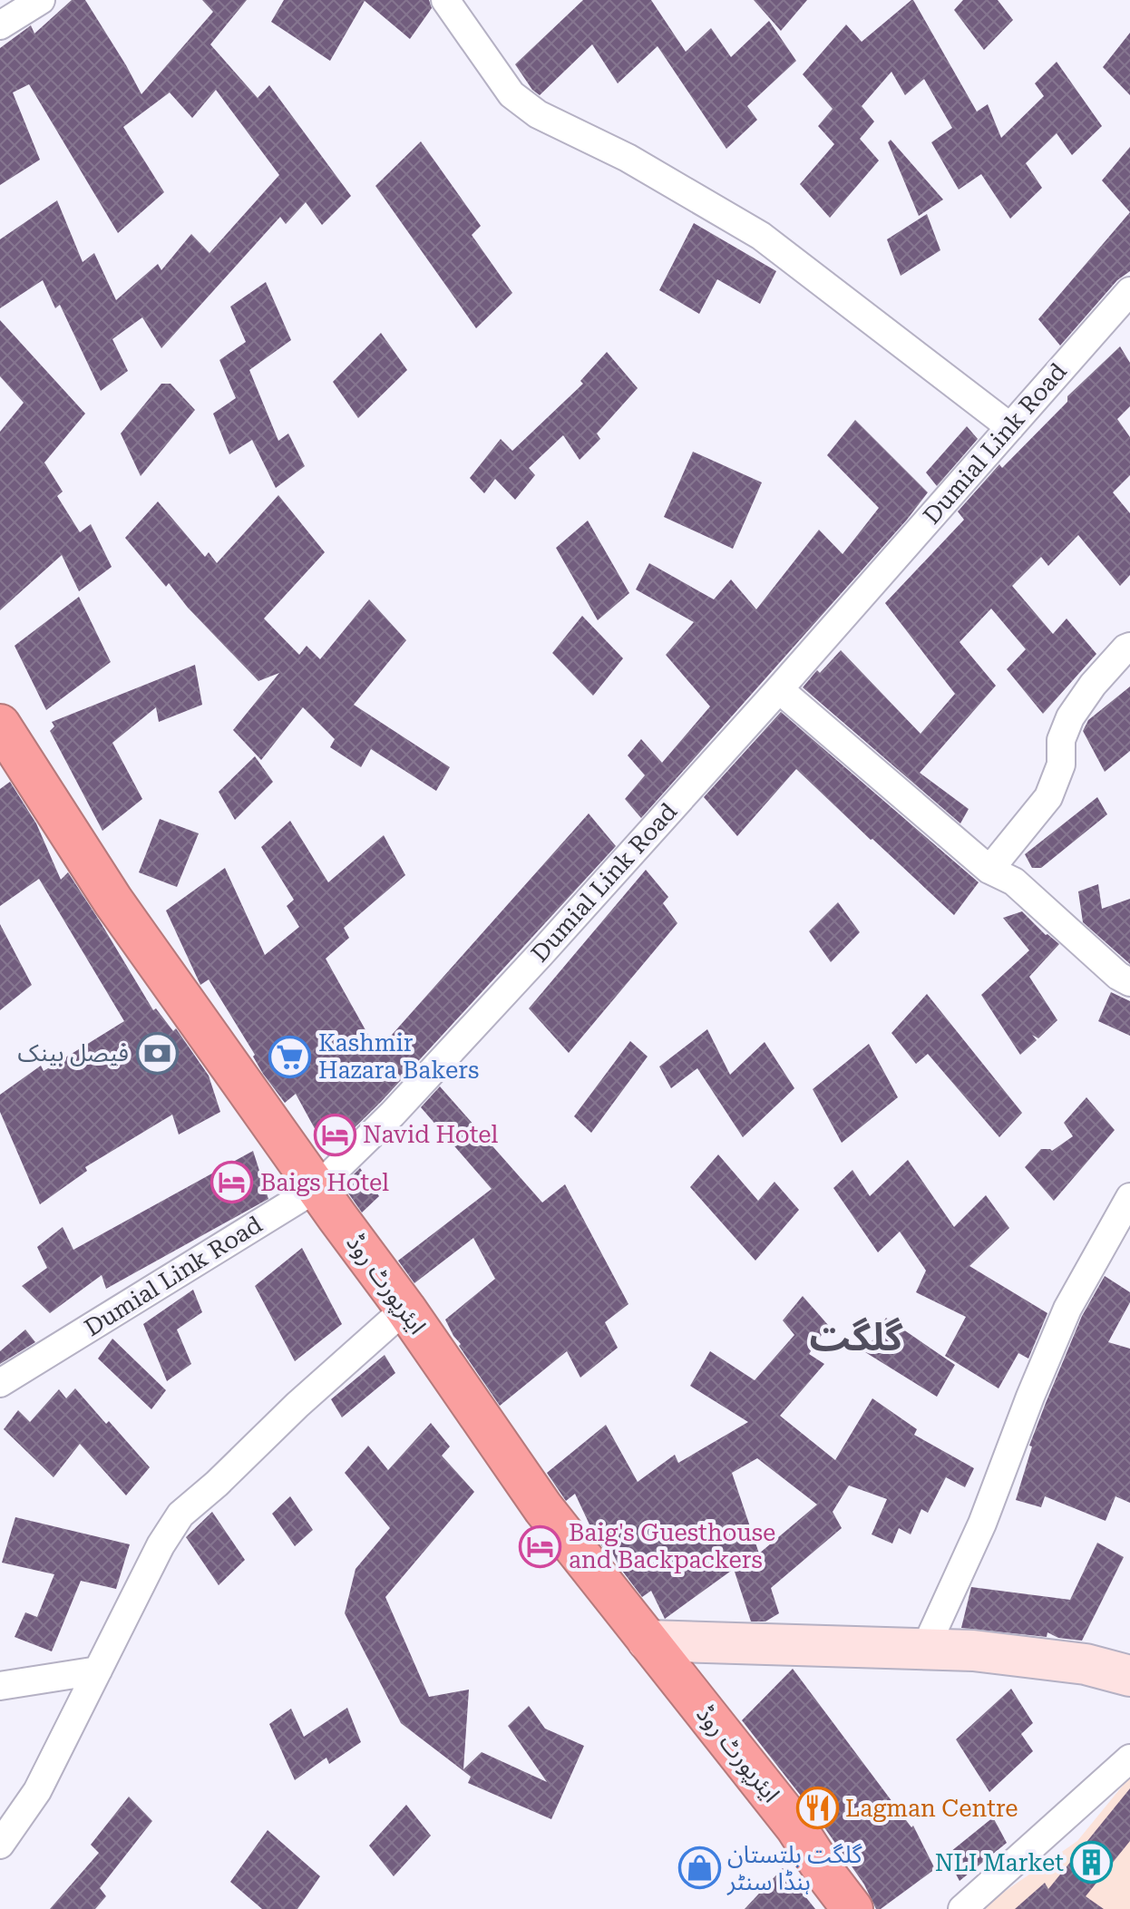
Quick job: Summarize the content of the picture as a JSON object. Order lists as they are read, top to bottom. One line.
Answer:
{"streets":{"highway":["ایئرپورٹ روڈ"],"street":["Dumial Link Road"]},"crossings":[["Dumial Link Road","ایئرپورٹ روڈ"]],"districts":["گلگت"],"places":{"bank":["فیصل بینک"],"supermarket":["Kashmir Hazara Bakers"],"hotel":["Navid Hotel","Baigs Hotel","Baig's Guesthouse and Backpackers"],"restaurant":["Lagman Centre"],"building":["NLI Market"],"shop":["گلگت بلتستان ہنڈا سنٹر"]}}
